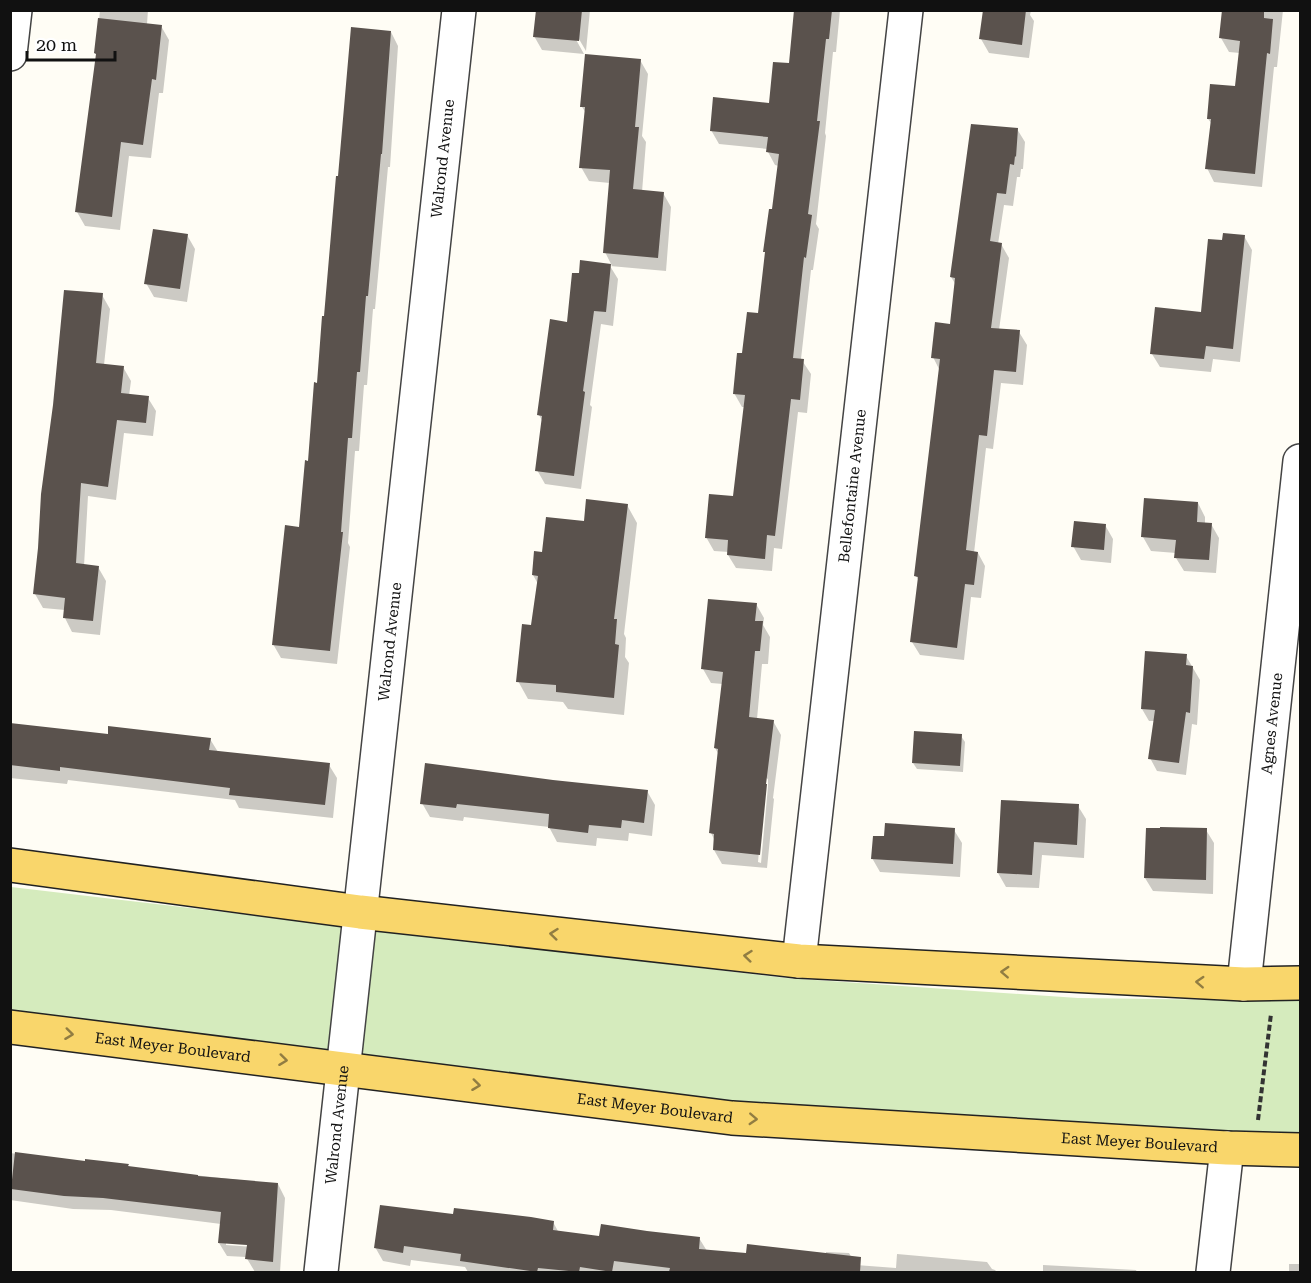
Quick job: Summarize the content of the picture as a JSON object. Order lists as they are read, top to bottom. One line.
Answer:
{"streets":{"main road":["East Meyer Boulevard"],"street":["Walrond Avenue","Bellefontaine Avenue","Agnes Avenue"]},"crossings":[["Walrond Avenue","East Meyer Boulevard"]],"scale_bar":"20 m"}
